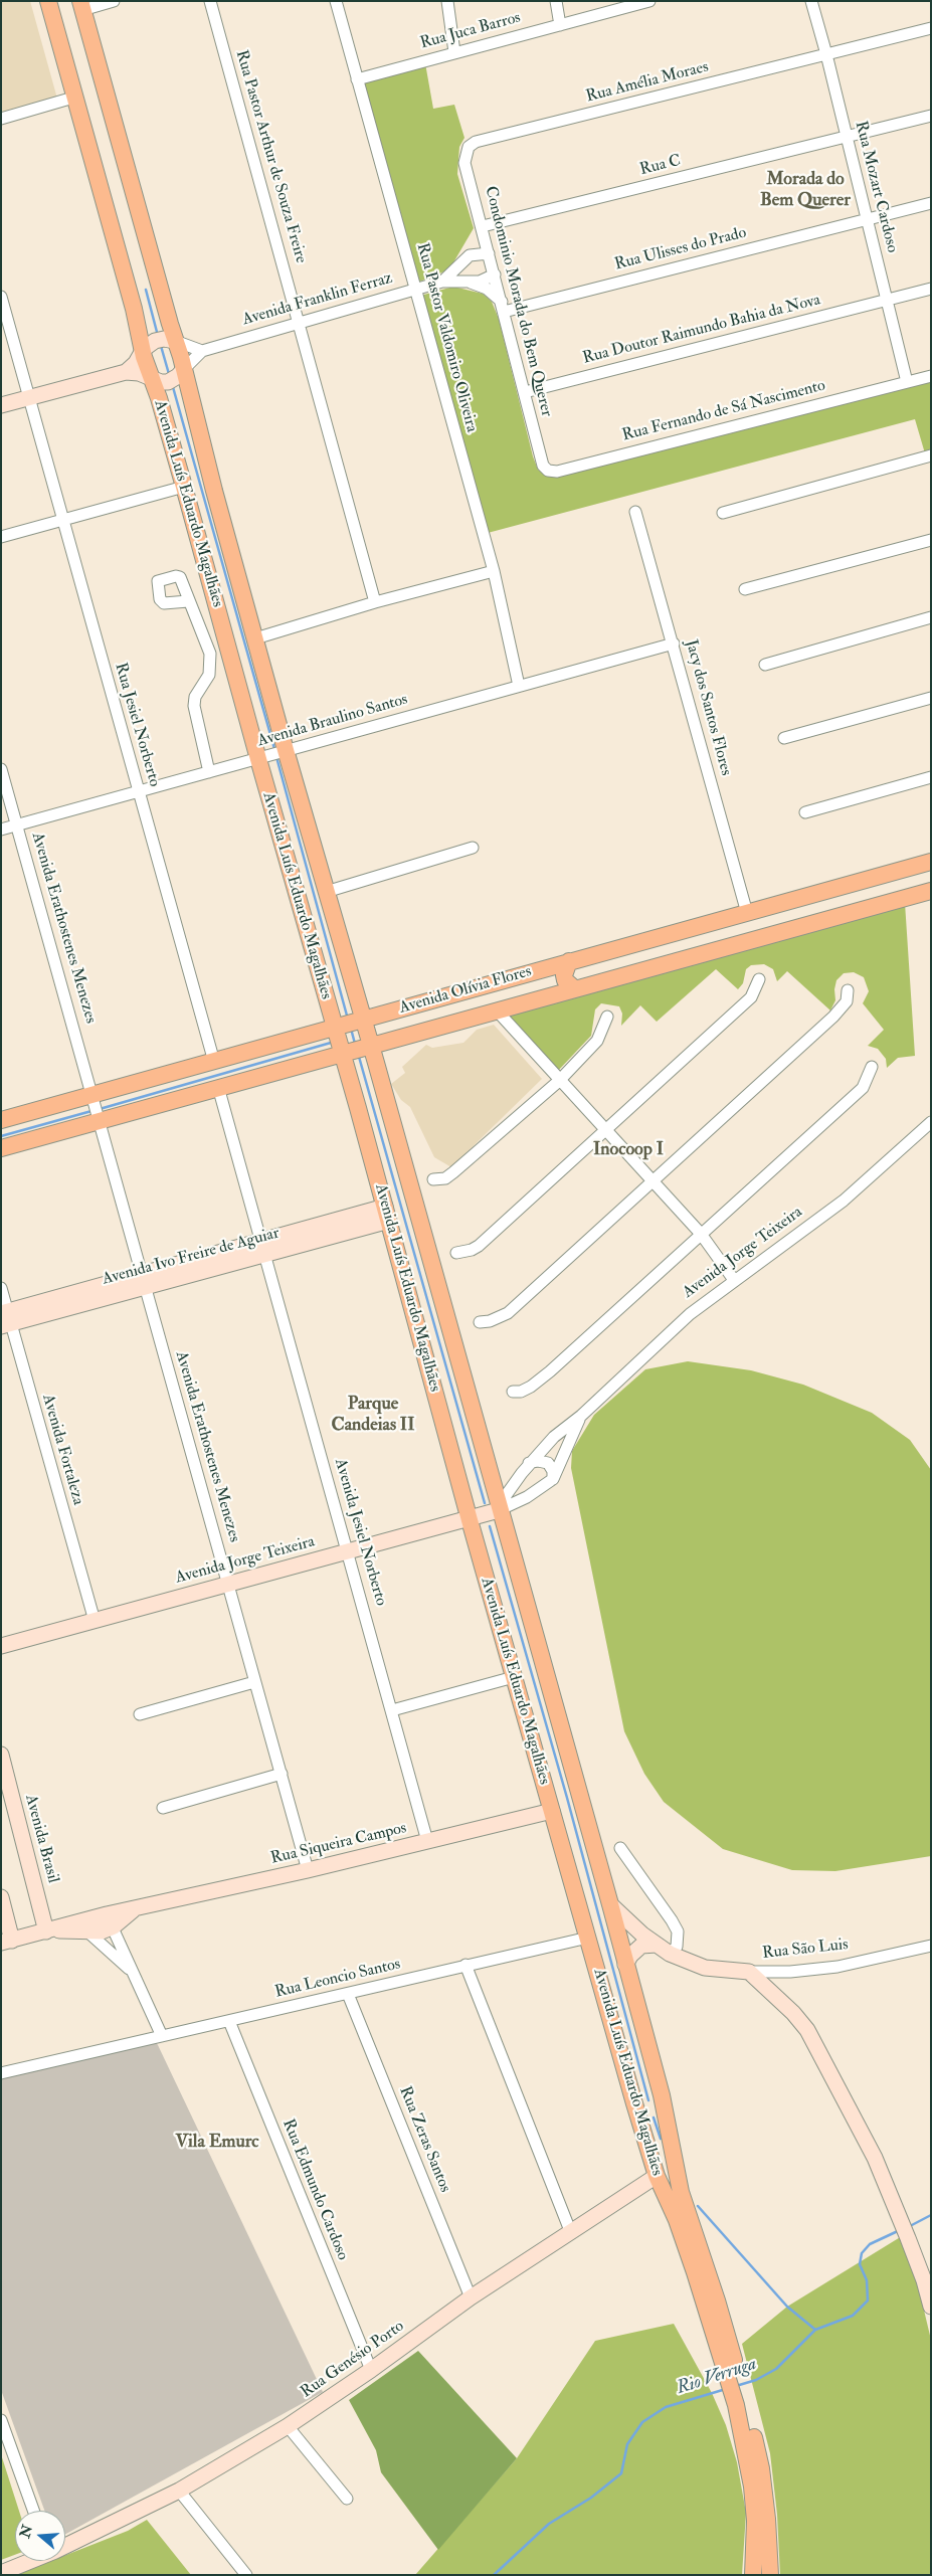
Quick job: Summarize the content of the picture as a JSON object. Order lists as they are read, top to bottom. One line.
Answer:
{"streets":{"main road":["Avenida Luís Eduardo Magalhães","Avenida Olívia Flores"],"street":["Rua Juca Barros","Rua Amélia Moraes","Rua Pastor Arthur de Souza Freire","Rua C","Rua Mozart Cardoso","Rua Ulisses do Prado","Avenida Franklin Ferraz","Condominio Morada do Bem Querer","Rua Doutor Raimundo Bahia da Nova","Rua Pastor Valdomiro Oliveira","Rua Fernando de Sá Nascimento","Jacy dos Santos Flores","Avenida Braulino Santos","Rua Jesiel Norberto","Avenida Erathostenes Menezes","Avenida Jorge Teixeira","Avenida Ivo Freire de Aguiar","Avenida Fortaleza","Avenida Jesiel Norberto","Avenida Brasil","Rua Siqueira Campos","Rua São Luis","Rua Leoncio Santos","Rua Zeras Santos","Rua Edmundo Cardoso","Rua Genésio Porto"]},"crossings":[["Rua Juca Barros","Rua Pastor Valdomiro Oliveira"],["Rua Amélia Moraes","Rua Mozart Cardoso"],["Rua Amélia Moraes","Condominio Morada do Bem Querer"],["Rua Pastor Arthur de Souza Freire","Avenida Franklin Ferraz"],["Rua C","Rua Mozart Cardoso"],["Rua C","Avenida Franklin Ferraz"],["Rua C","Condominio Morada do Bem Querer"],["Rua Mozart Cardoso","Rua Ulisses do Prado"],["Rua Mozart Cardoso","Rua Doutor Raimundo Bahia da Nova"],["Rua Mozart Cardoso","Rua Fernando de Sá Nascimento"],["Rua Ulisses do Prado","Condominio Morada do Bem Querer"],["Avenida Franklin Ferraz","Condominio Morada do Bem Querer"],["Avenida Franklin Ferraz","Rua Pastor Valdomiro Oliveira"],["Condominio Morada do Bem Querer","Rua Doutor Raimundo Bahia da Nova"],["Condominio Morada do Bem Querer","Rua Fernando de Sá Nascimento"],["Rua Pastor Valdomiro Oliveira","Avenida Braulino Santos"],["Avenida Luís Eduardo Magalhães","Avenida Braulino Santos"],["Avenida Luís Eduardo Magalhães","Avenida Olívia Flores"],["Avenida Luís Eduardo Magalhães","Avenida Jorge Teixeira"],["Avenida Luís Eduardo Magalhães","Avenida Ivo Freire de Aguiar"],["Avenida Luís Eduardo Magalhães","Rua Siqueira Campos"],["Avenida Luís Eduardo Magalhães","Rua São Luis"],["Avenida Luís Eduardo Magalhães","Rua Leoncio Santos"],["Avenida Luís Eduardo Magalhães","Rua Genésio Porto"],["Jacy dos Santos Flores","Avenida Braulino Santos"],["Jacy dos Santos Flores","Avenida Olívia Flores"],["Avenida Braulino Santos","Rua Jesiel Norberto"],["Avenida Braulino Santos","Avenida Erathostenes Menezes"],["Rua Jesiel Norberto","Avenida Olívia Flores"],["Avenida Erathostenes Menezes","Avenida Olívia Flores"],["Avenida Erathostenes Menezes","Avenida Jorge Teixeira"],["Avenida Erathostenes Menezes","Avenida Ivo Freire de Aguiar"],["Avenida Erathostenes Menezes","Rua Siqueira Campos"],["Avenida Olívia Flores","Avenida Jesiel Norberto"],["Avenida Jorge Teixeira","Avenida Fortaleza"],["Avenida Jorge Teixeira","Avenida Jesiel Norberto"],["Avenida Ivo Freire de Aguiar","Avenida Fortaleza"],["Avenida Ivo Freire de Aguiar","Avenida Jesiel Norberto"],["Avenida Jesiel Norberto","Rua Siqueira Campos"],["Avenida Brasil","Rua Siqueira Campos"],["Rua Leoncio Santos","Rua Zeras Santos"],["Rua Leoncio Santos","Rua Edmundo Cardoso"],["Rua Zeras Santos","Rua Genésio Porto"],["Rua Edmundo Cardoso","Rua Genésio Porto"]],"districts":["Morada do Bem Querer","Inocoop I","Parque Candeias II","Vila Emurc"],"water":["Rio Verruga"],"north":"left"}
